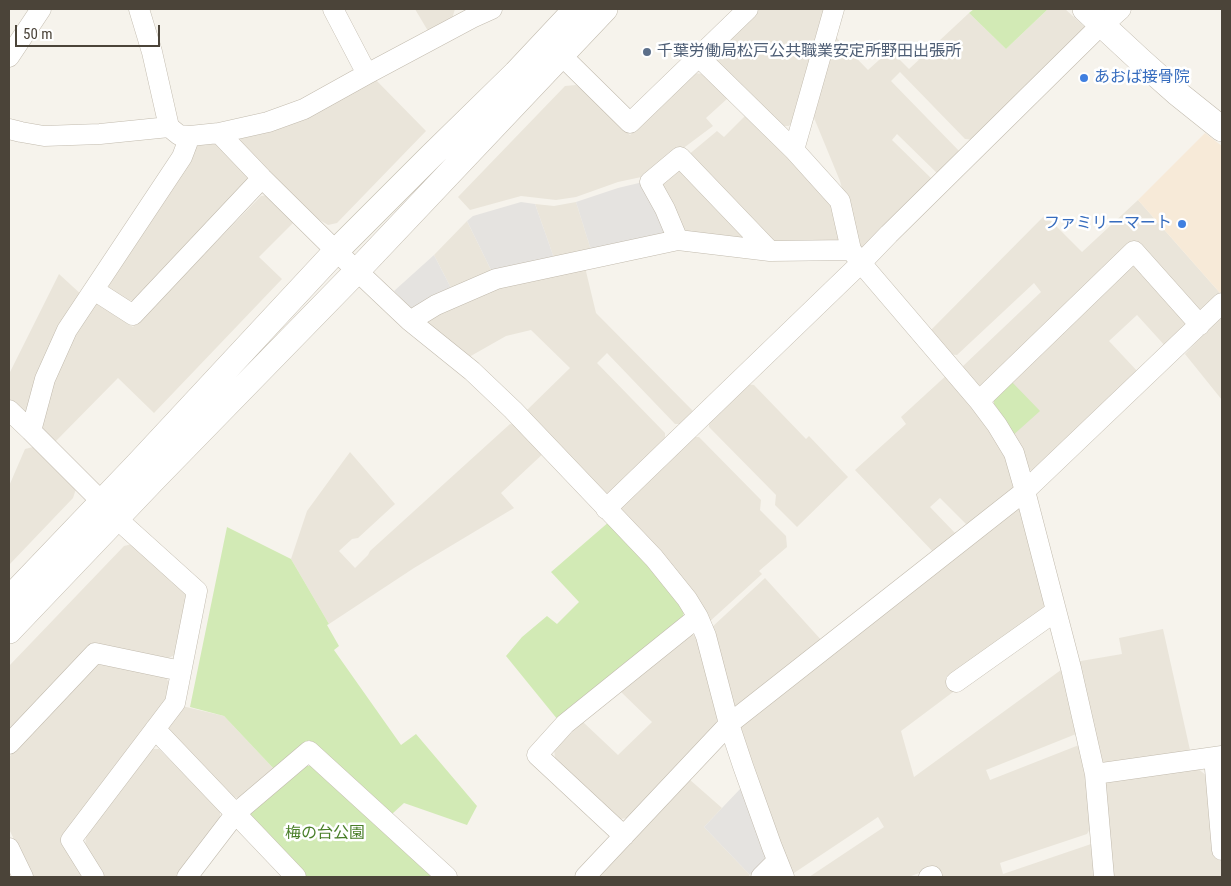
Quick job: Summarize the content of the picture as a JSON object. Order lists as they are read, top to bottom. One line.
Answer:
{"parks":["梅の台公園"],"places":["千葉労働局松戸公共職業安定所野田出張所","あおば接骨院","ファミリーマート"],"scale_bar":"50 m"}
